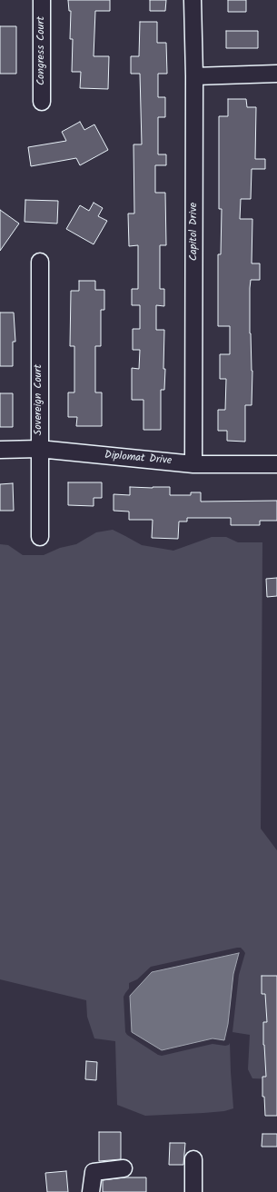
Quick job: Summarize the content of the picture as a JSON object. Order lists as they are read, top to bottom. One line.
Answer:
{"streets":{"street":["Congress Court","Capitol Drive","Sovereign Court","Diplomat Drive"]},"crossings":[["Capitol Drive","Diplomat Drive"],["Sovereign Court","Diplomat Drive"]]}
